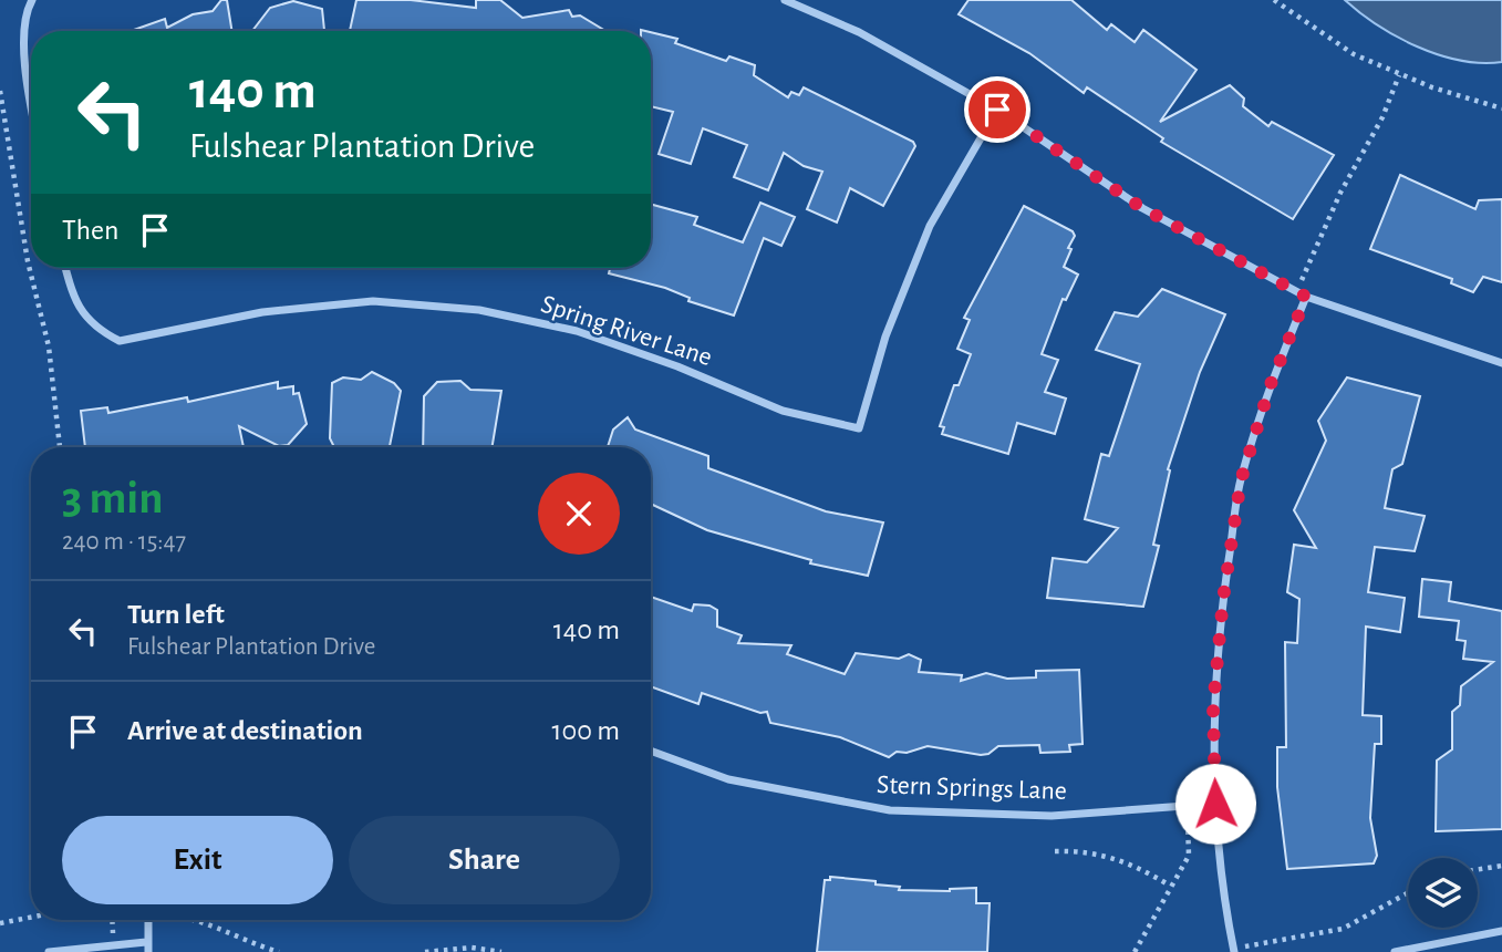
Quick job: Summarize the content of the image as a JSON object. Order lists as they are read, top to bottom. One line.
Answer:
{"streets":{"street":["Spring River Lane","Stern Springs Lane"]},"page":{"turn":["140 m","Fulshear Plantation Drive"],"then":"Then","heading":["3 min","240 m · 15:47"],"list":[{"name":"Turn left","note":"Fulshear Plantation Drive","value":"140 m"},{"name":"Arrive at destination","value":"100 m"}],"buttons":["Exit","Share"]}}
